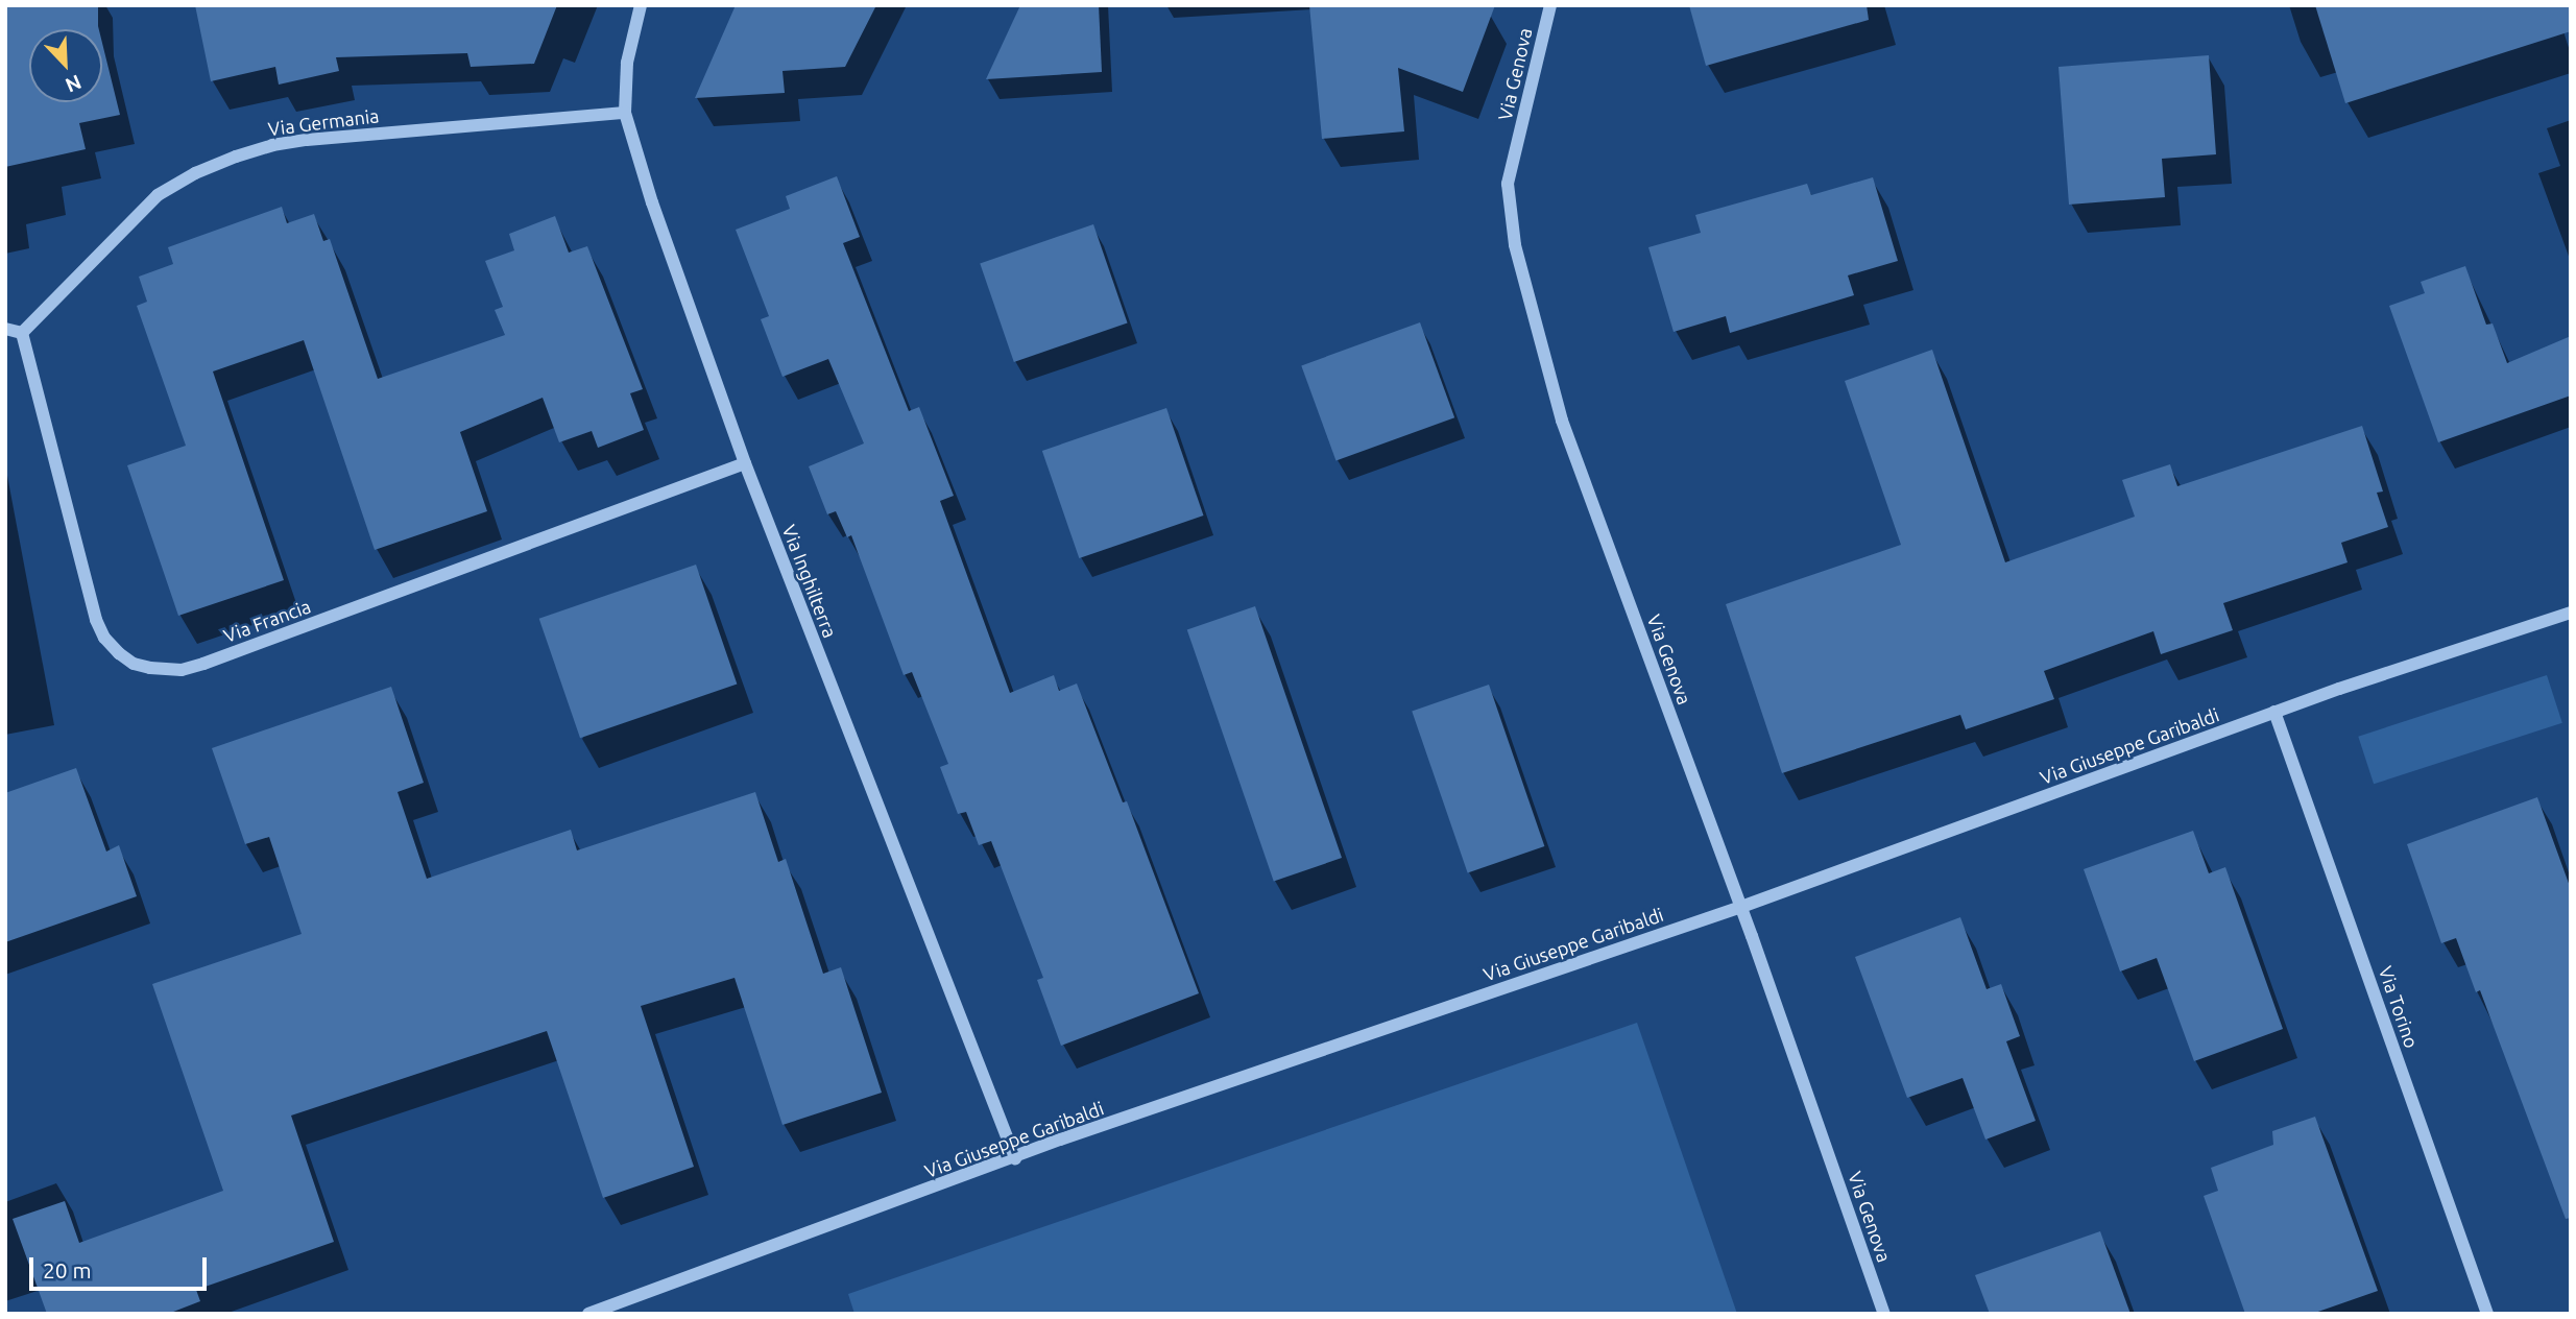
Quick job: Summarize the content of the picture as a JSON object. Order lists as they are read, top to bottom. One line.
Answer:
{"streets":{"street":["Via Genova","Via Germania","Via Inghilterra","Via Francia","Via Giuseppe Garibaldi","Via Torino"]},"crossings":[["Via Genova","Via Giuseppe Garibaldi"],["Via Germania","Via Inghilterra"],["Via Germania","Via Francia"],["Via Inghilterra","Via Francia"],["Via Inghilterra","Via Giuseppe Garibaldi"],["Via Giuseppe Garibaldi","Via Torino"]],"scale_bar":"20 m","north":"bottom right"}
